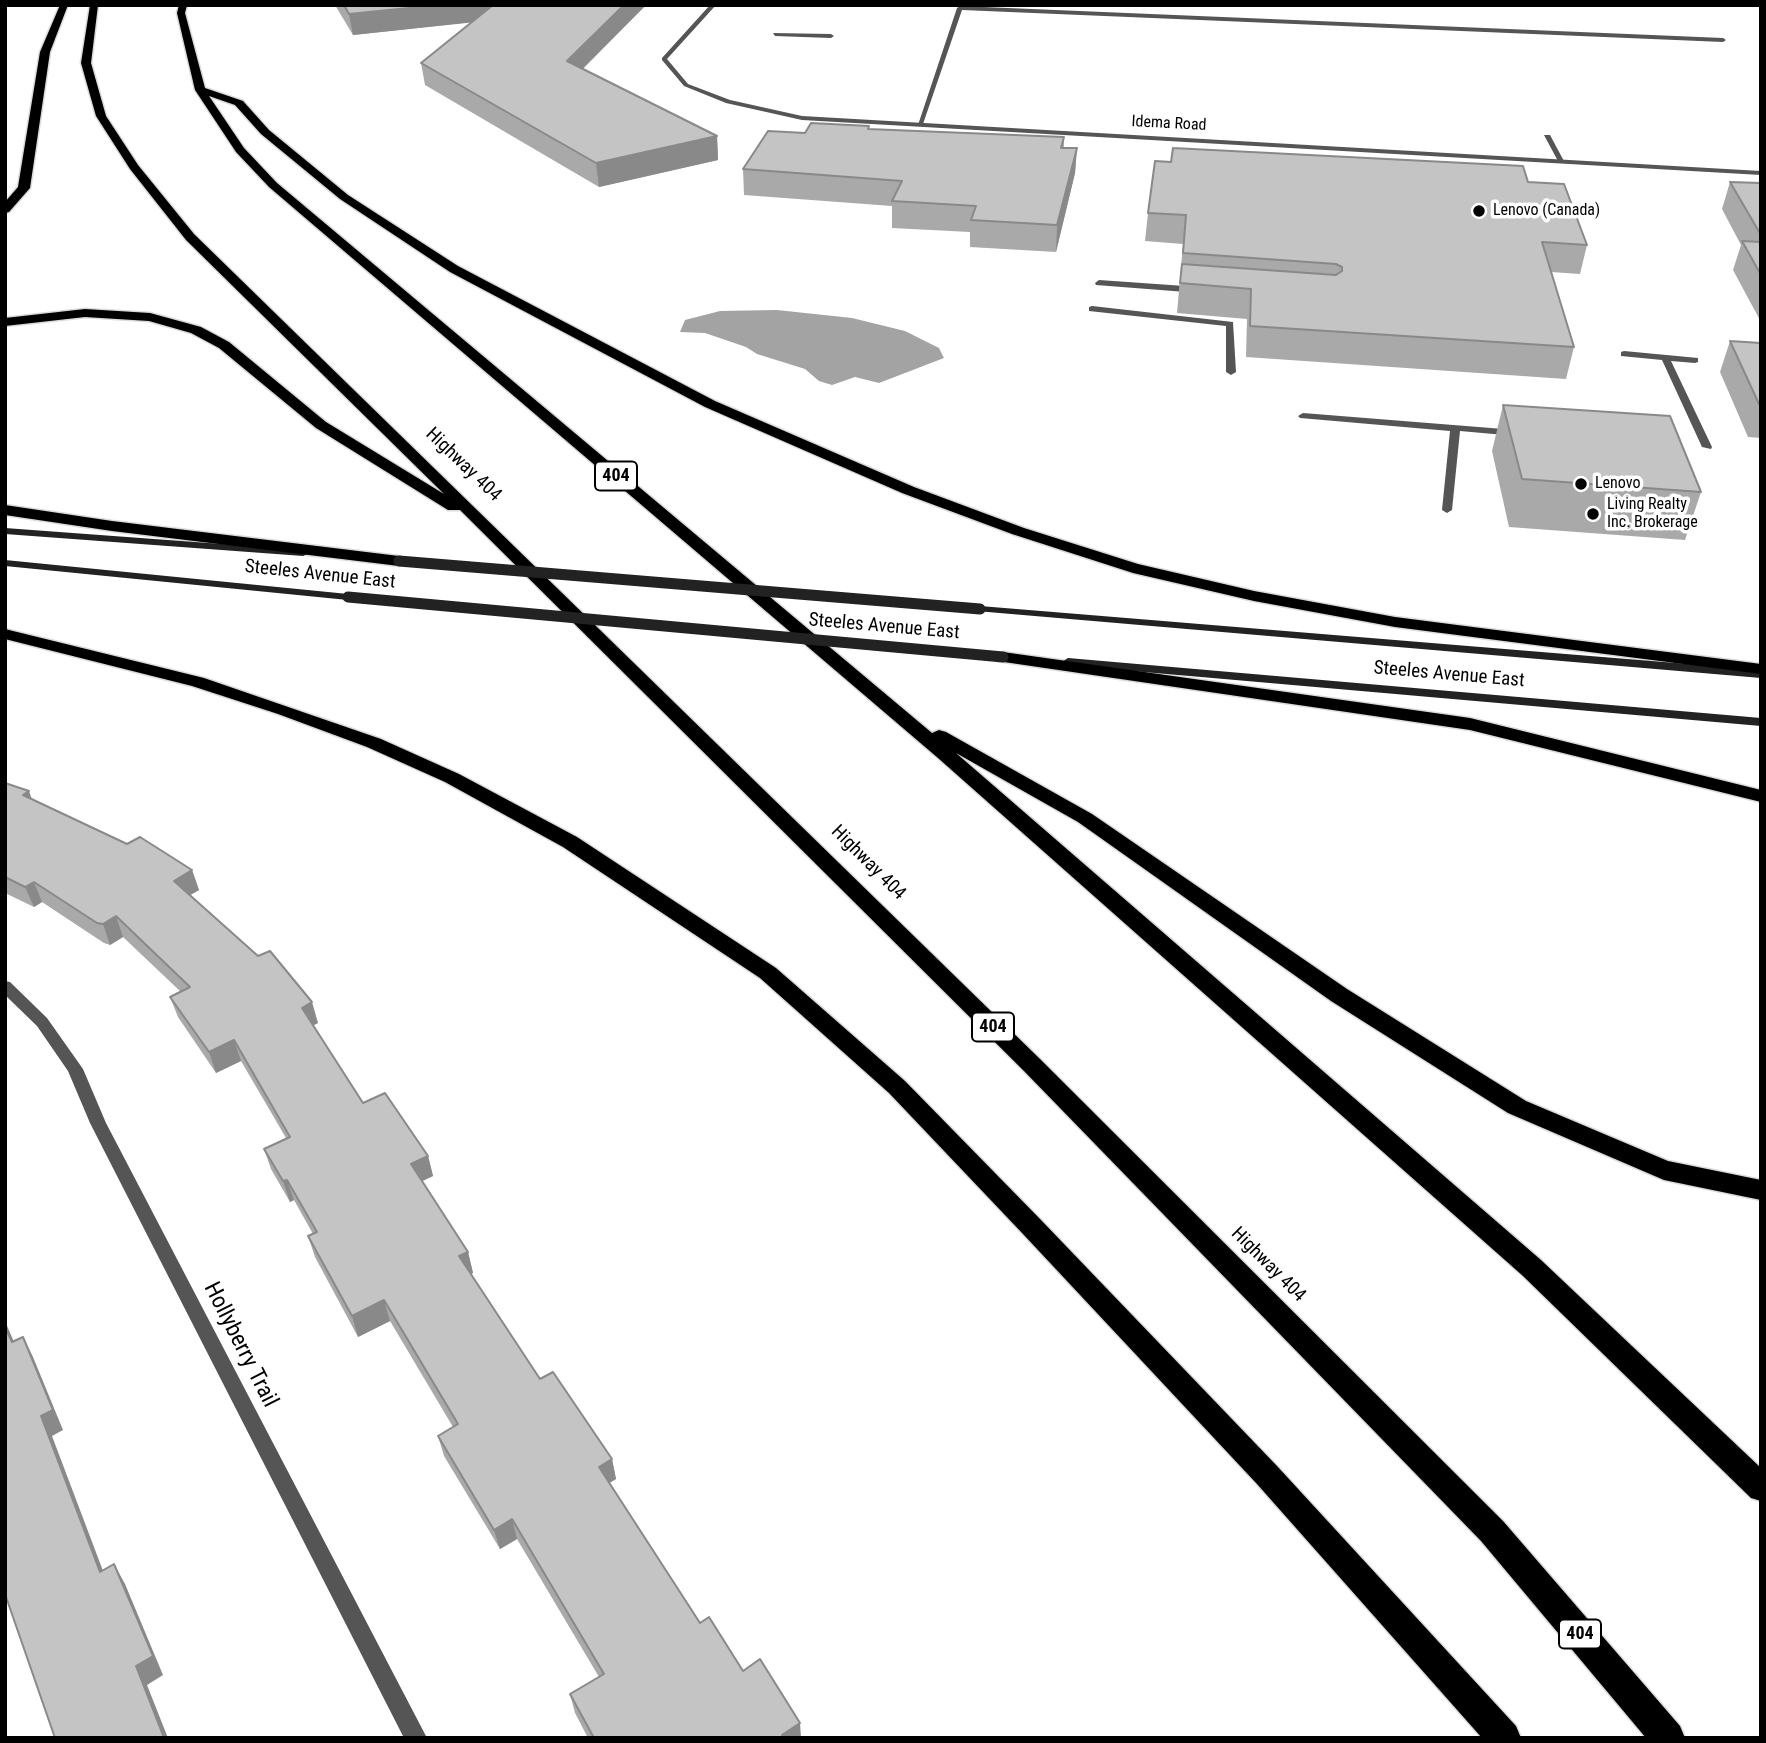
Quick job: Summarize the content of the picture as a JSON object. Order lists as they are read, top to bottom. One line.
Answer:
{"streets":{"highway":["Highway 404","404"],"main road":["Steeles Avenue East"],"street":["Idema Road","Hollyberry Trail"]},"places":["Lenovo (Canada)","Lenovo","Living Realty Inc. Brokerage"]}
